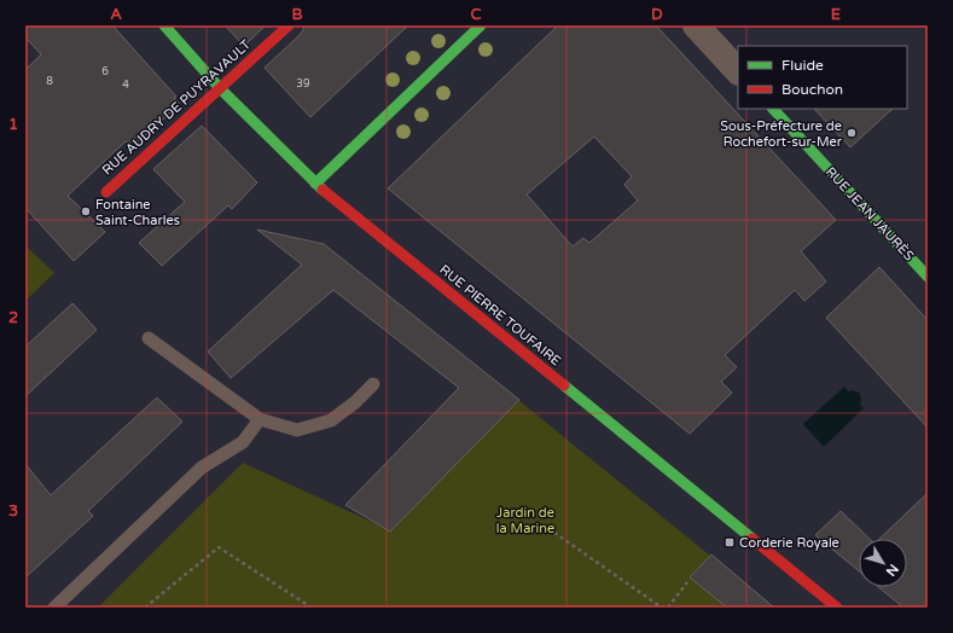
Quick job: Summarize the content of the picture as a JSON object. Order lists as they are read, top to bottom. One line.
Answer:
{"streets":{"main road":["RUE AUDRY DE PUYRAVAULT","RUE JEAN JAURÈS","RUE PIERRE TOUFAIRE"]},"crossings":[["RUE AUDRY DE PUYRAVAULT","RUE PIERRE TOUFAIRE"]],"parks":["Jardin de la Marine"],"places":{"other":["Sous-Préfecture de Rochefort-sur-Mer","Fontaine Saint-Charles"],"transit":["Corderie Royale"]},"house_numbers":["6","8","39","4"],"legend":["Fluide","Bouchon"],"north":"bottom right","grid":{"columns":["A","B","C","D","E"],"rows":["1","2","3"]}}
